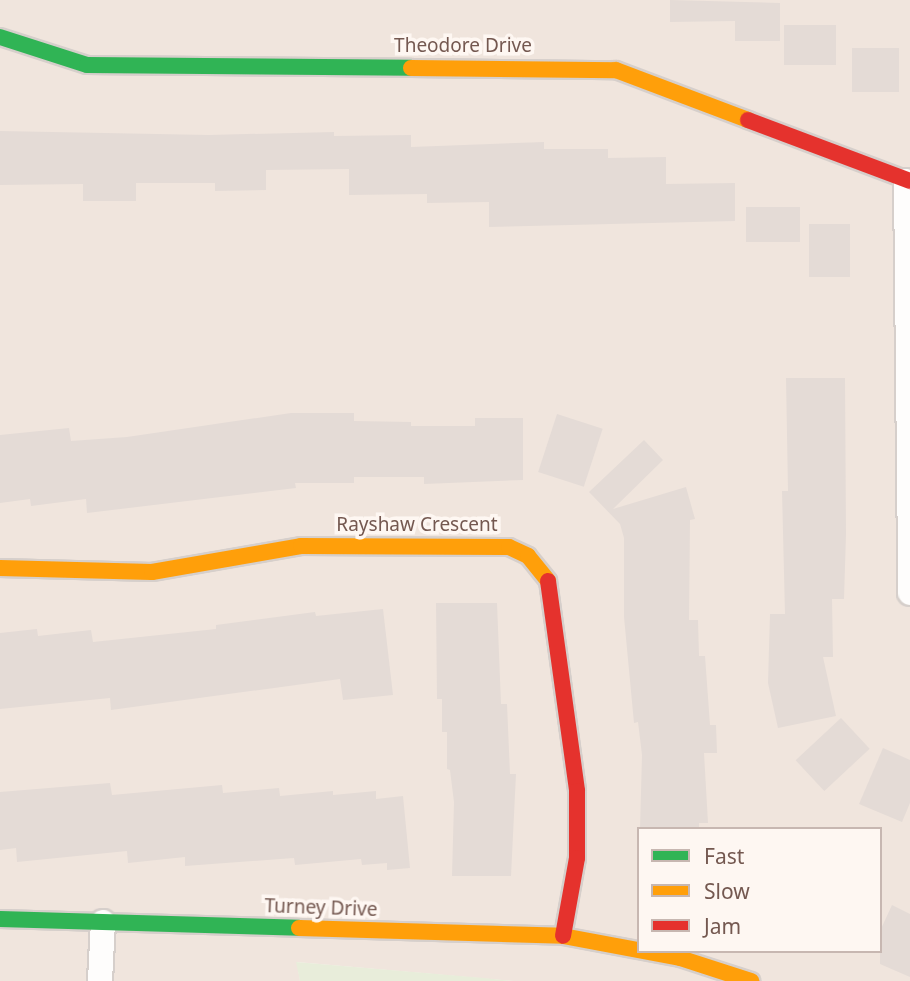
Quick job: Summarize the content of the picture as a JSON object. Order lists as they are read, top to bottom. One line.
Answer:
{"streets":{"street":["Theodore Drive","Rayshaw Crescent","Turney Drive"]},"crossings":[["Rayshaw Crescent","Turney Drive"]],"legend":["Fast","Slow","Jam"]}
